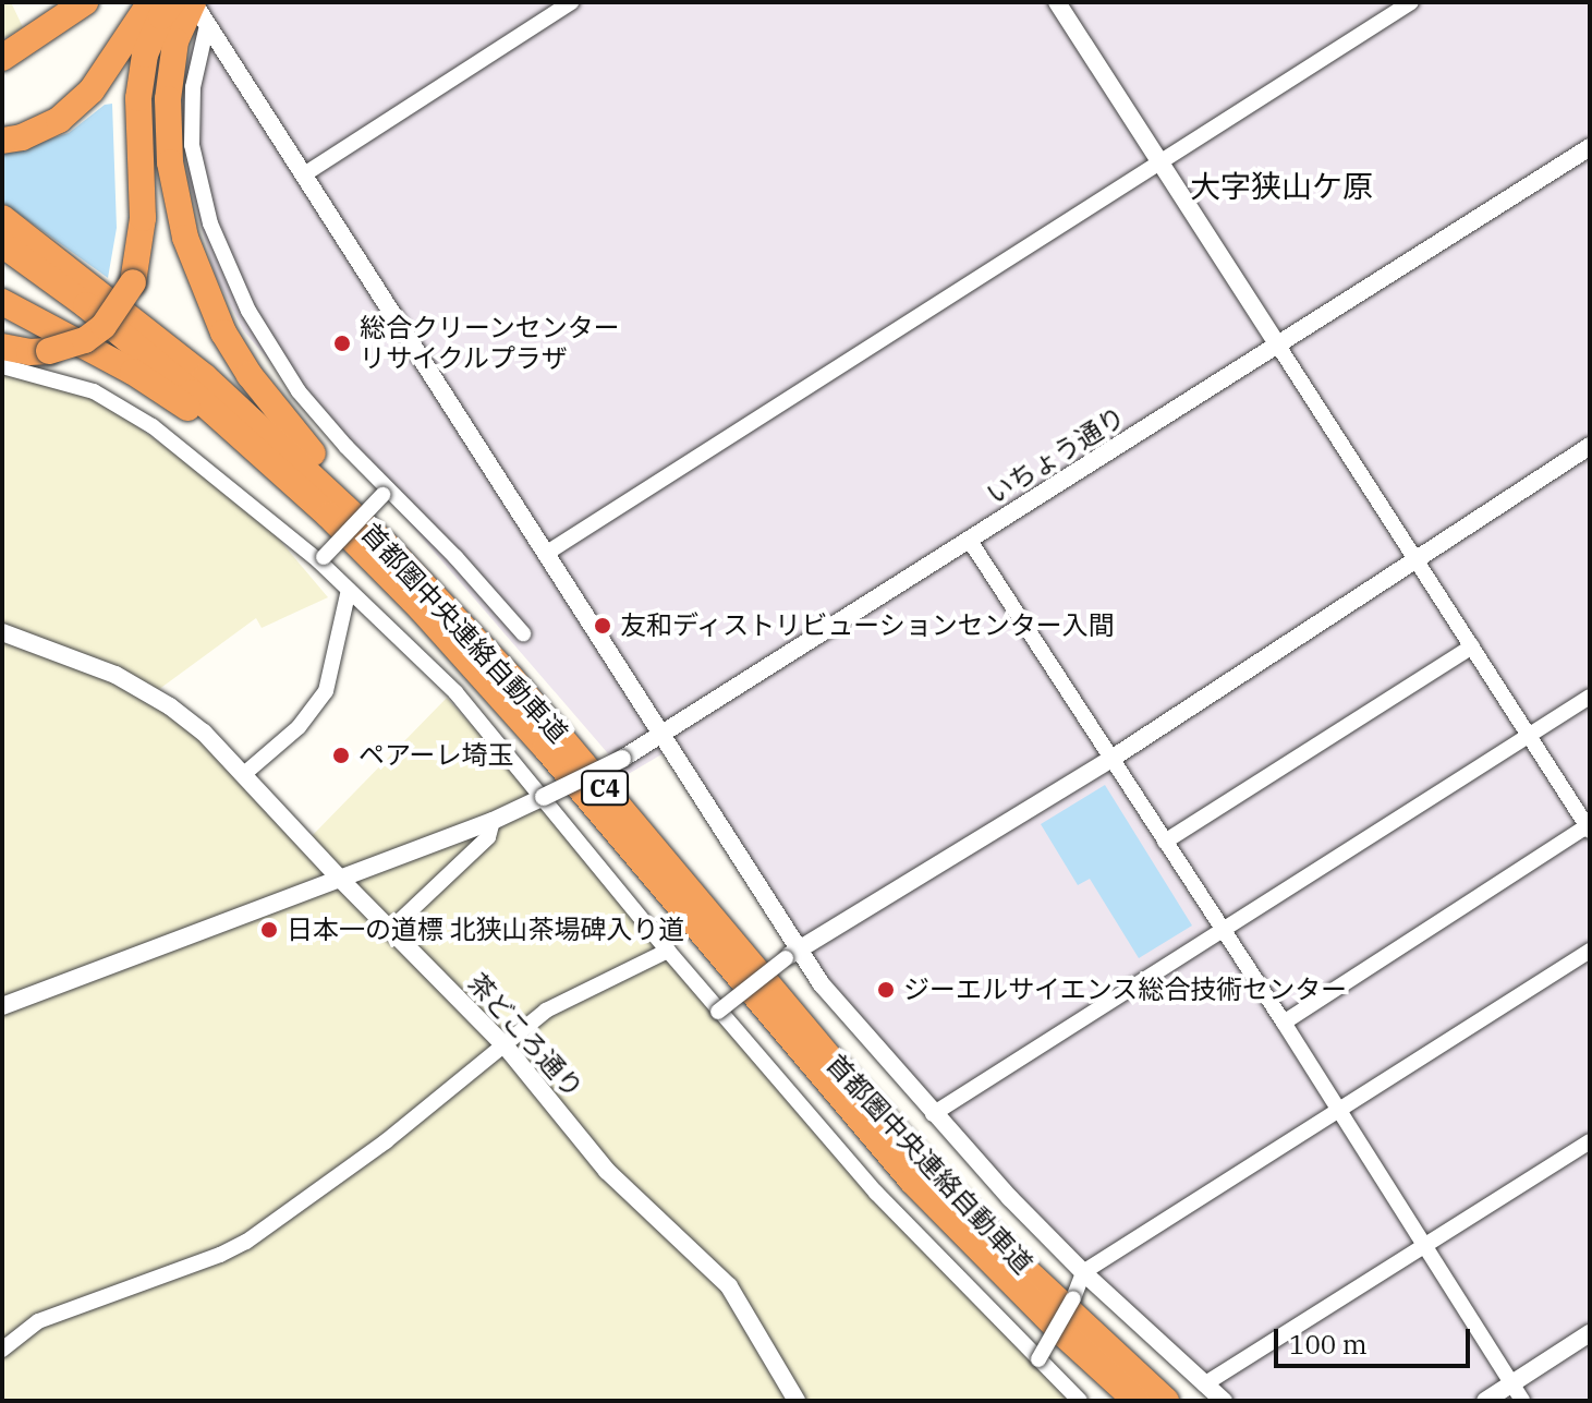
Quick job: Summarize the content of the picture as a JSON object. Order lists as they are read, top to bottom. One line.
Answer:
{"streets":{"highway":["首都圏中央連絡自動車道","C4"],"street":["いちょう通り","茶どころ通り"]},"crossings":[["いちょう通り","茶どころ通り"]],"districts":["大字狭山ケ原"],"places":["総合クリーンセンター リサイクルプラザ","友和ディストリビューションセンター入間","ペアーレ埼玉","日本一の道標 北狭山茶場碑入り道","ジーエルサイエンス総合技術センター"],"scale_bar":"100 m"}
